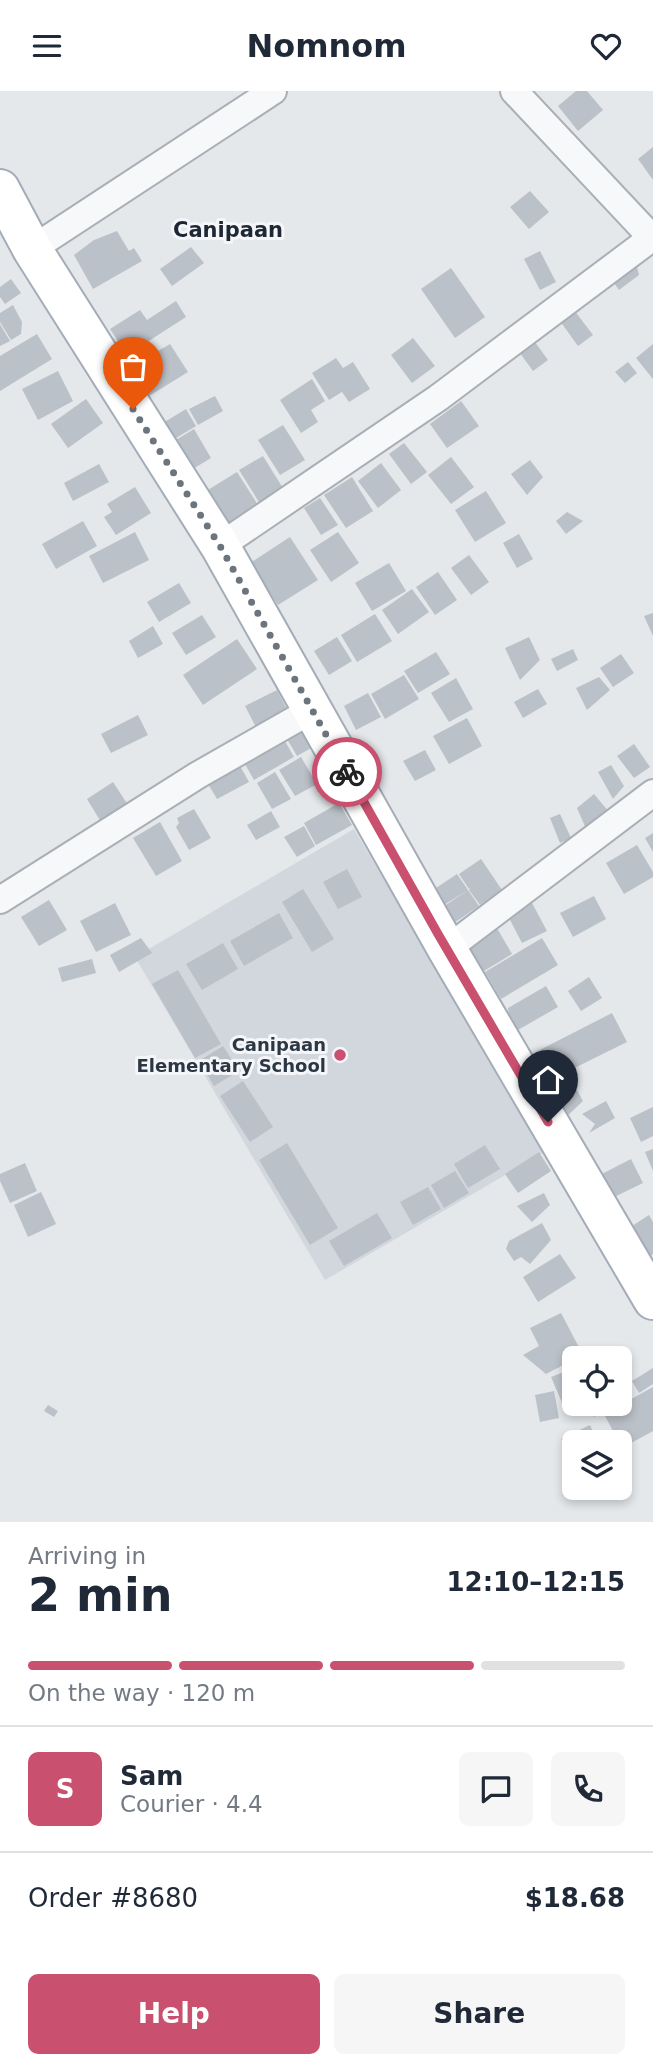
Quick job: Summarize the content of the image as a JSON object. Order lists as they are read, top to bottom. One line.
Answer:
{"districts":["Canipaan"],"places":["Canipaan Elementary School"],"page":{"header":"Nomnom","heading":["2 min","Arriving in","12:10–12:15"],"panel":["Sam","Courier · 4.4","Order #8680","$18.68"],"bar":"On the way · 120 m","round":"S","buttons":["Help","Share"]}}
